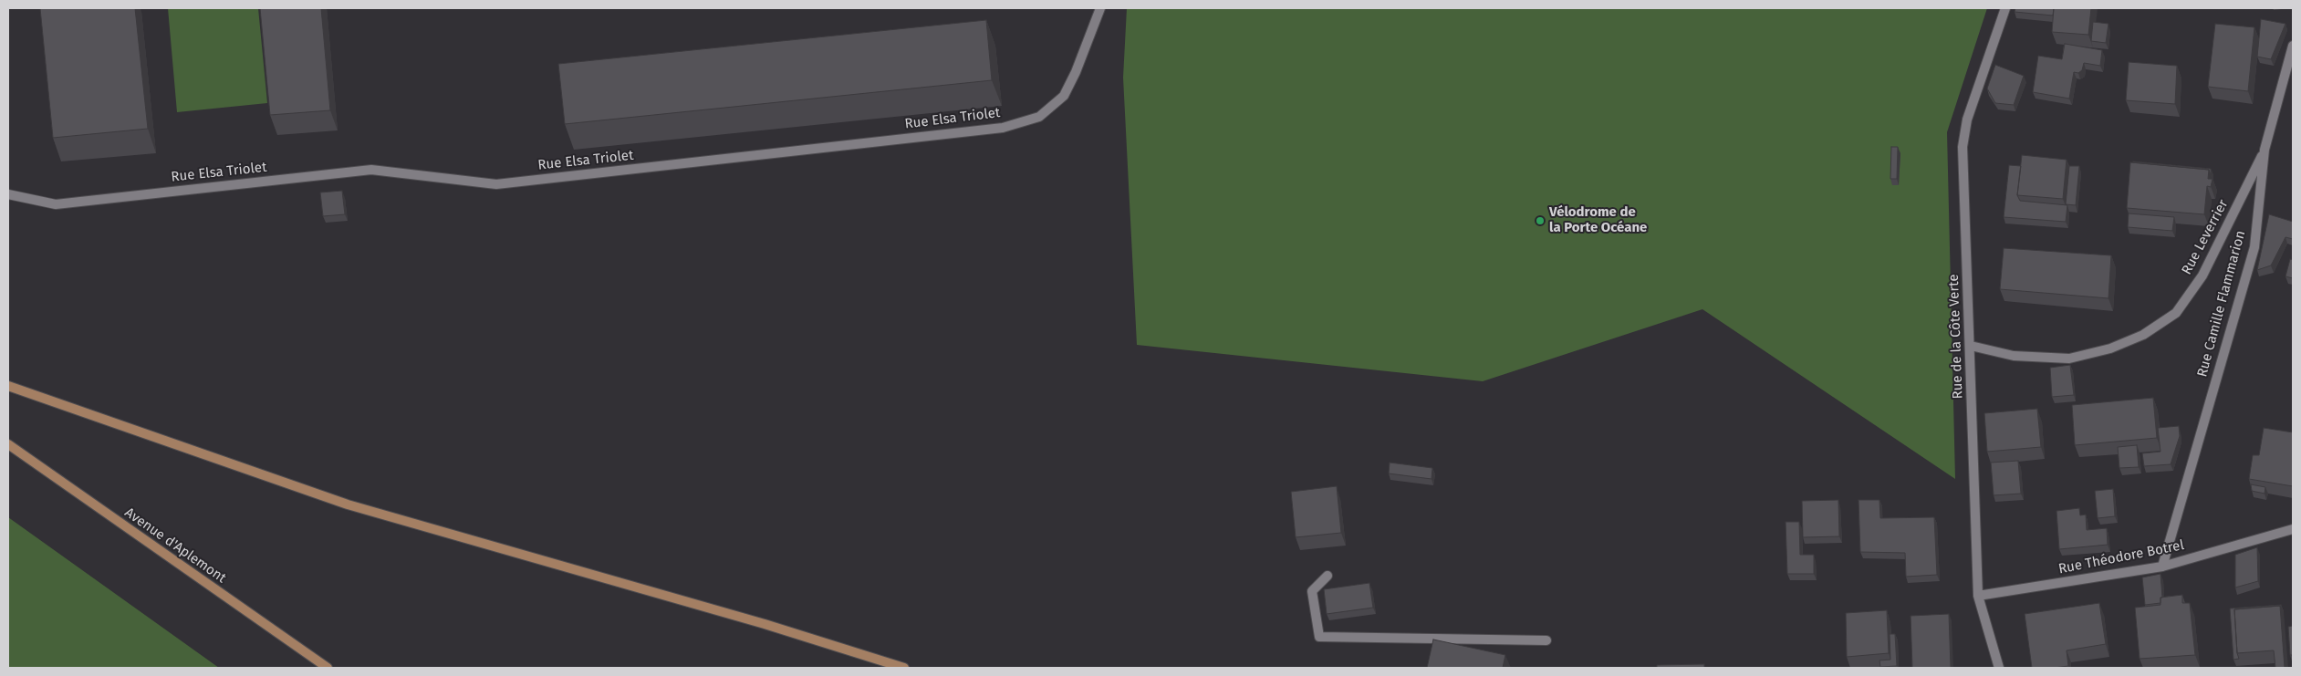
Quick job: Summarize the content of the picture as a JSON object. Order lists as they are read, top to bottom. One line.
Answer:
{"streets":{"street":["Rue Elsa Triolet","Rue Leverrier","Rue Camille Flammarion","Rue de la Côte Verte","Avenue d'Aplemont","Rue Théodore Botrel"]},"crossings":[["Rue Leverrier","Rue Camille Flammarion"],["Rue Leverrier","Rue de la Côte Verte"],["Rue Camille Flammarion","Rue Théodore Botrel"],["Rue de la Côte Verte","Rue Théodore Botrel"]],"places":["Vélodrome de la Porte Océane"]}
